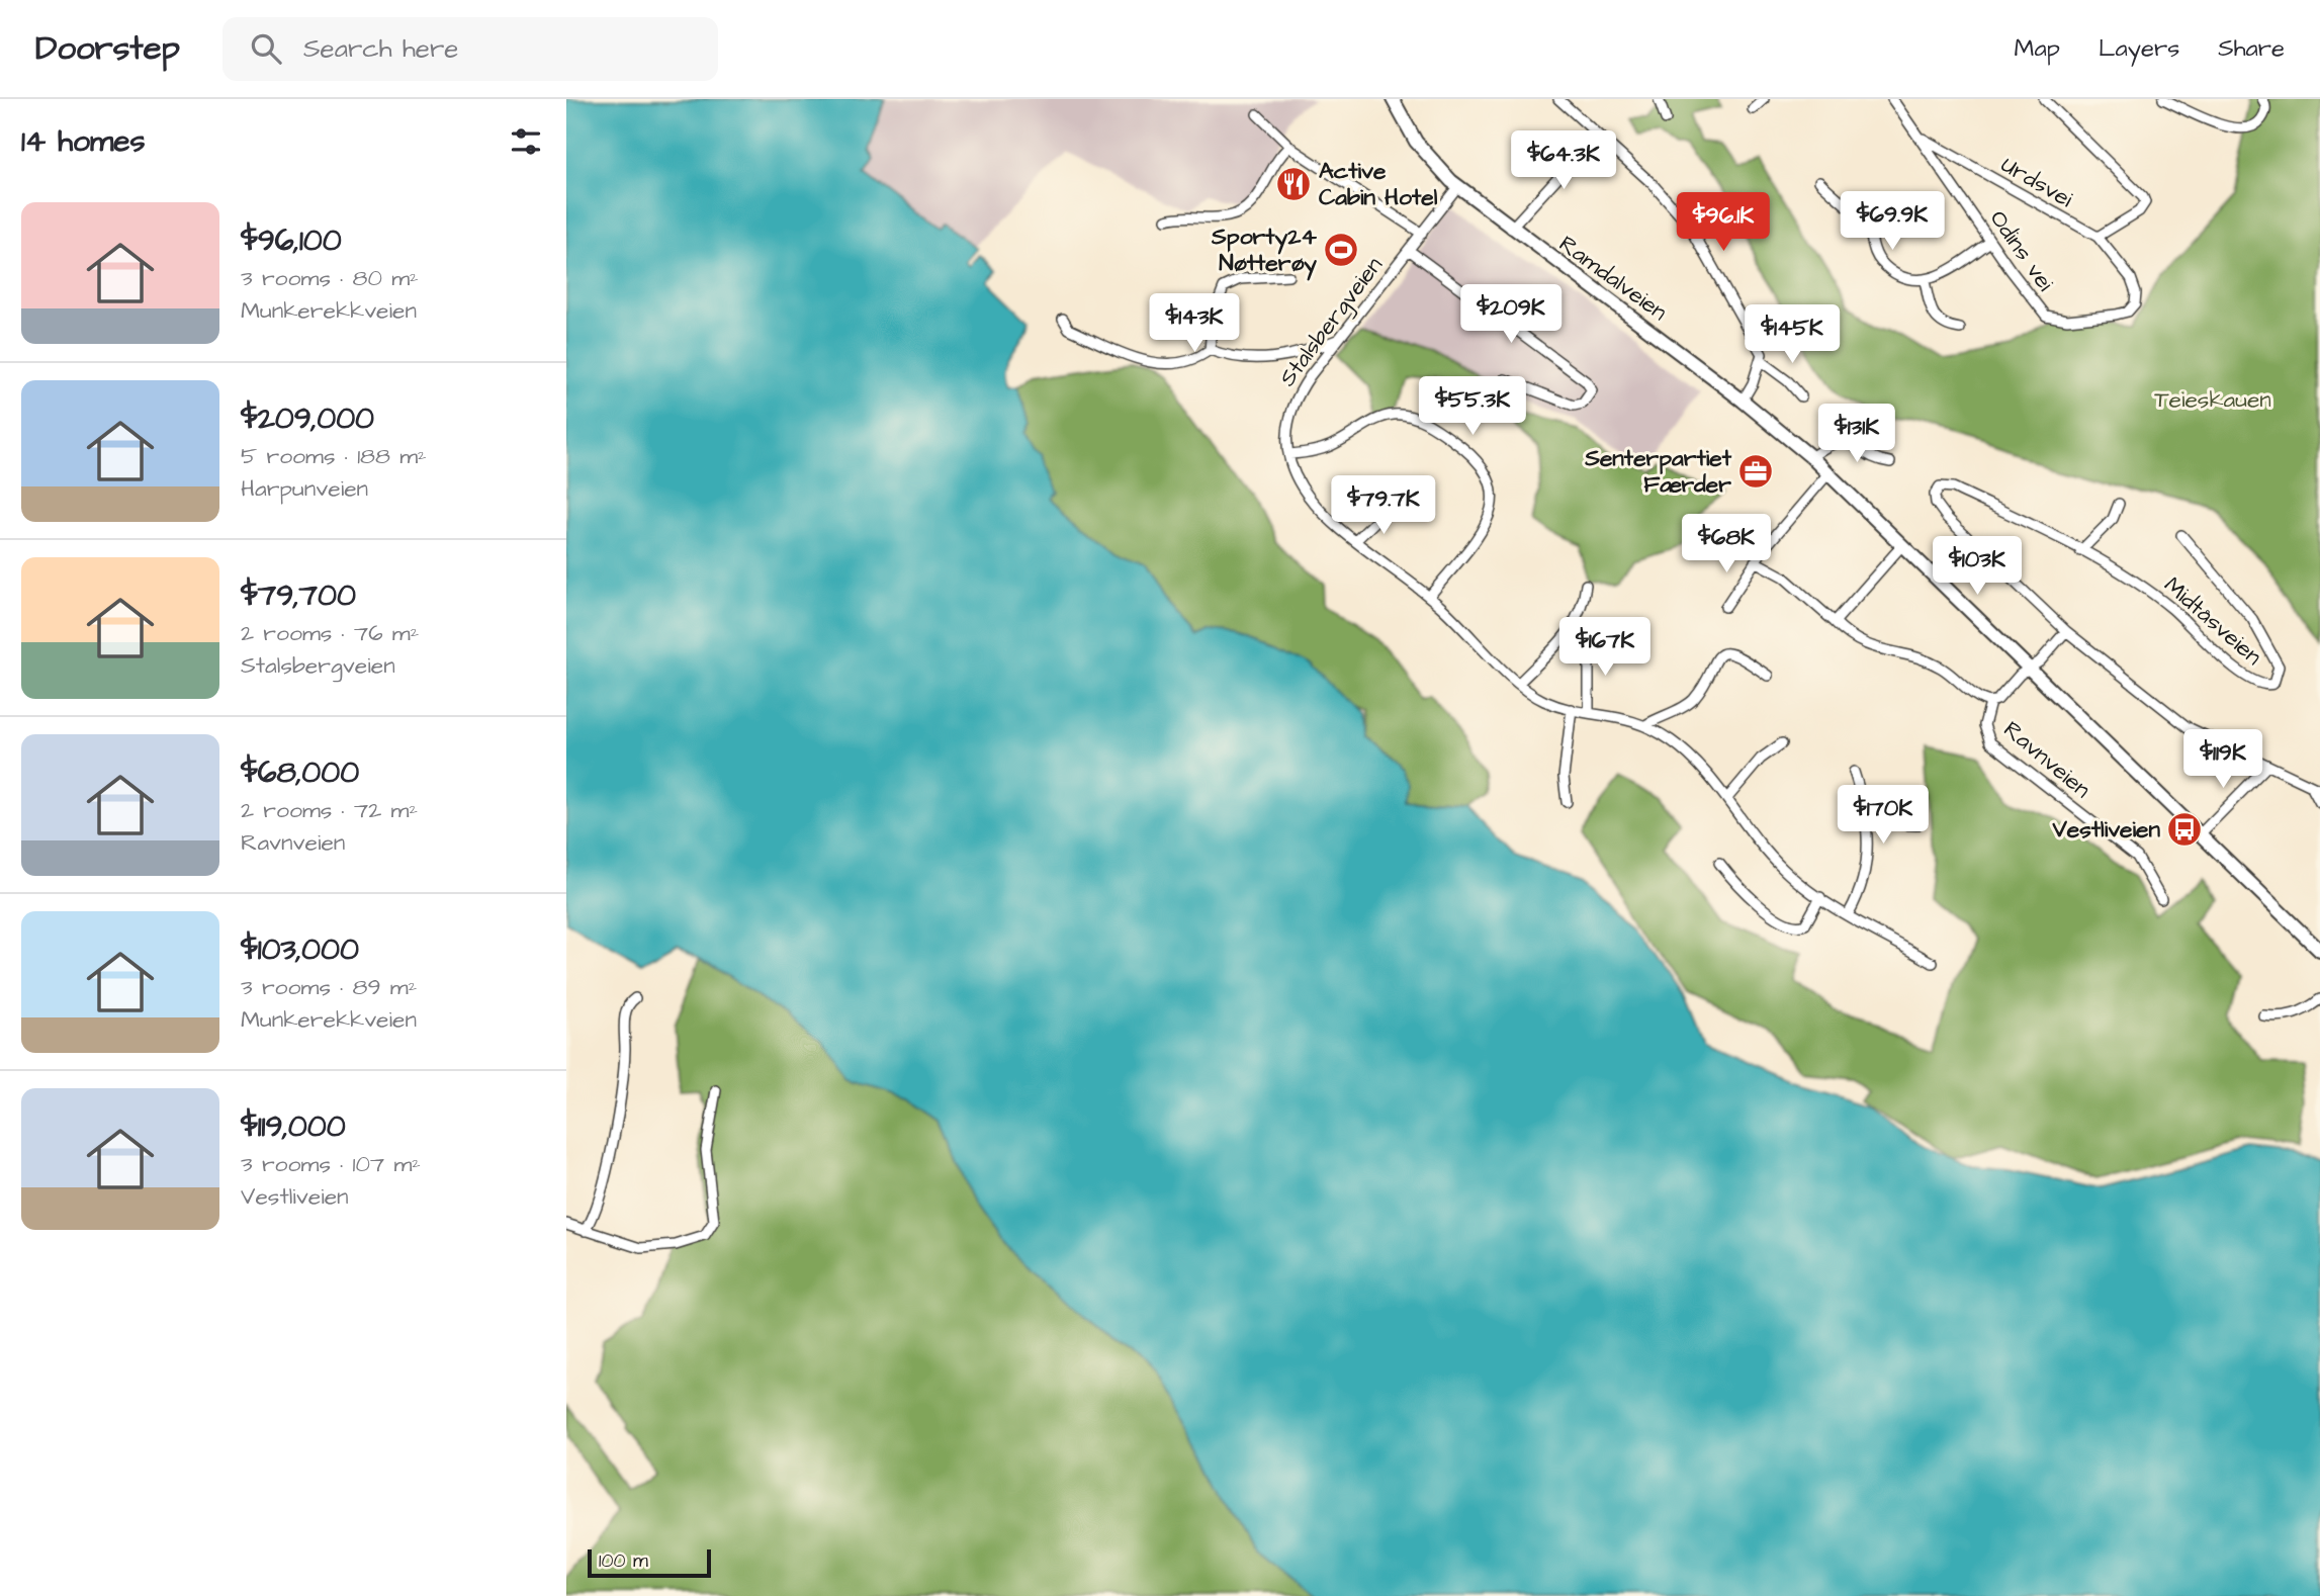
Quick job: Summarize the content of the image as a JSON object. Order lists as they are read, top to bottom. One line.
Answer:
{"streets":{"main road":["Ramdalveien"],"street":["Urdsvei","Odins vei","Stalsbergveien","Midtåsveien","Ravnveien"]},"crossings":[["Urdsvei","Odins vei"],["Ramdalveien","Stalsbergveien"],["Ramdalveien","Ravnveien"]],"parks":["Teieskauen"],"places":{"restaurant":["Active Cabin Hotel"],"sports":["Sporty24 Nøtterøy"],"office":["Senterpartiet Færder"],"bus stop":["Vestliveien"]},"scale_bar":"100 m","page":{"header":"Doorstep","search":"Search here","nav":["Map","Layers","Share"],"heading":"14 homes","price":["$64.3K","$69.9K","$96.1K","$209K","$143K","$145K","$55.3K","$131K","$79.7K","$68K","$103K","$167K","$119K","$170K"],"list":[{"name":"$96,100","note":"3 rooms · 80 m² · Munkerekkveien"},{"name":"$209,000","note":"5 rooms · 188 m² · Harpunveien"},{"name":"$79,700","note":"2 rooms · 76 m² · Stalsbergveien"},{"name":"$68,000","note":"2 rooms · 72 m² · Ravnveien"},{"name":"$103,000","note":"3 rooms · 89 m² · Munkerekkveien"},{"name":"$119,000","note":"3 rooms · 107 m² · Vestliveien"}],"scale":"100 m"}}
